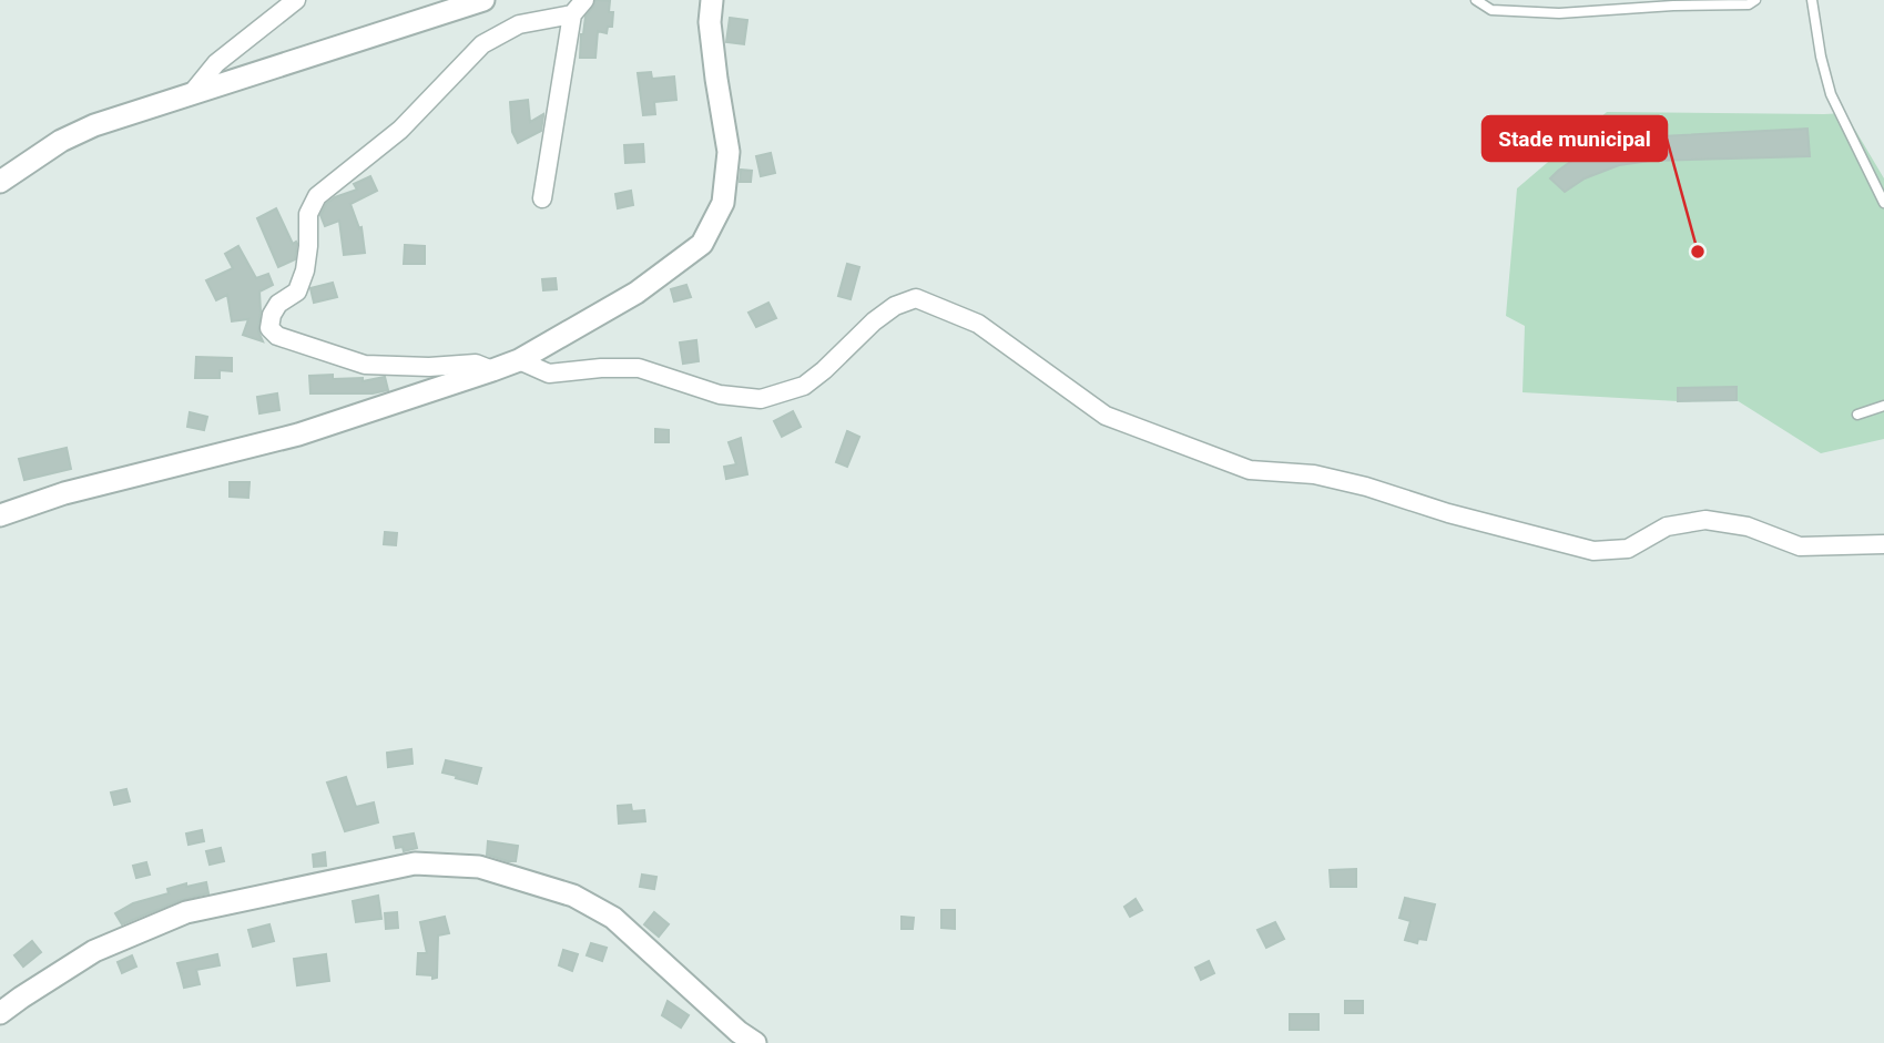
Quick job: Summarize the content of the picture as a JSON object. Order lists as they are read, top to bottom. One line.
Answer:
{"places":["Stade municipal"]}
